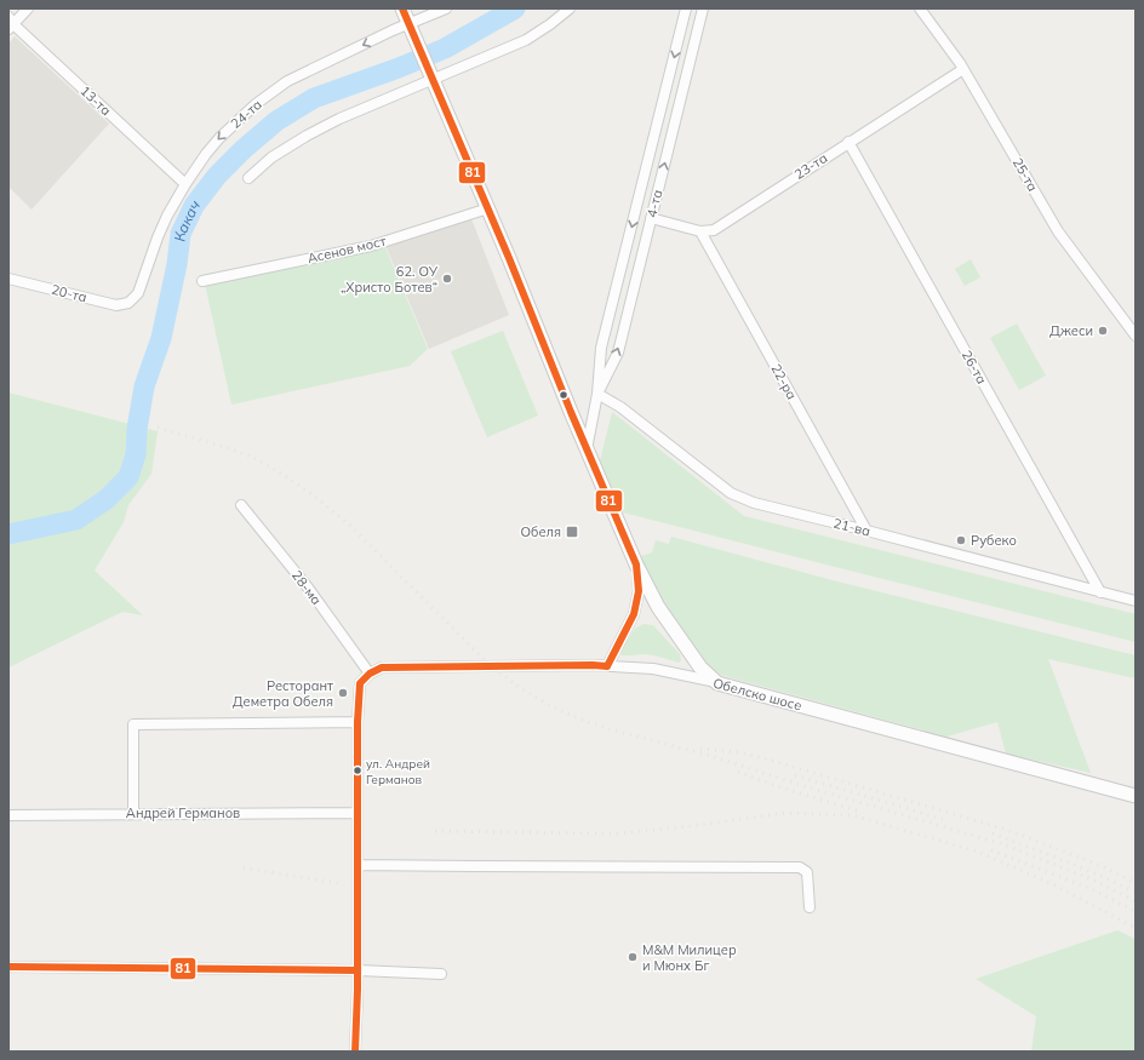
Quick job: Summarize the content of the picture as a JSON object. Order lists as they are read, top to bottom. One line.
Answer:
{"streets":{"street":["13-та","24-та","23-та","25-та","4-та","Асенов мост","20-та","26-та","22-ра","21-ва","28-ма","Обелско шосе","Андрей Германов"]},"crossings":[["13-та","24-та"],["24-та","20-та"],["23-та","25-та"],["23-та","26-та"],["23-та","22-ра"],["4-та","21-ва"],["26-та","21-ва"],["22-ра","21-ва"],["28-ма","Обелско шосе"]],"water":["Какач"],"places":{"other":["62. ОУ „Христо Ботев“","Джеси","Рубеко","Ресторант Деметра Обеля","ул. Андрей Германов","М&M Mилицер и Мюнх Бг"],"transit":["Обеля"]},"lines":["transit line 81"]}
